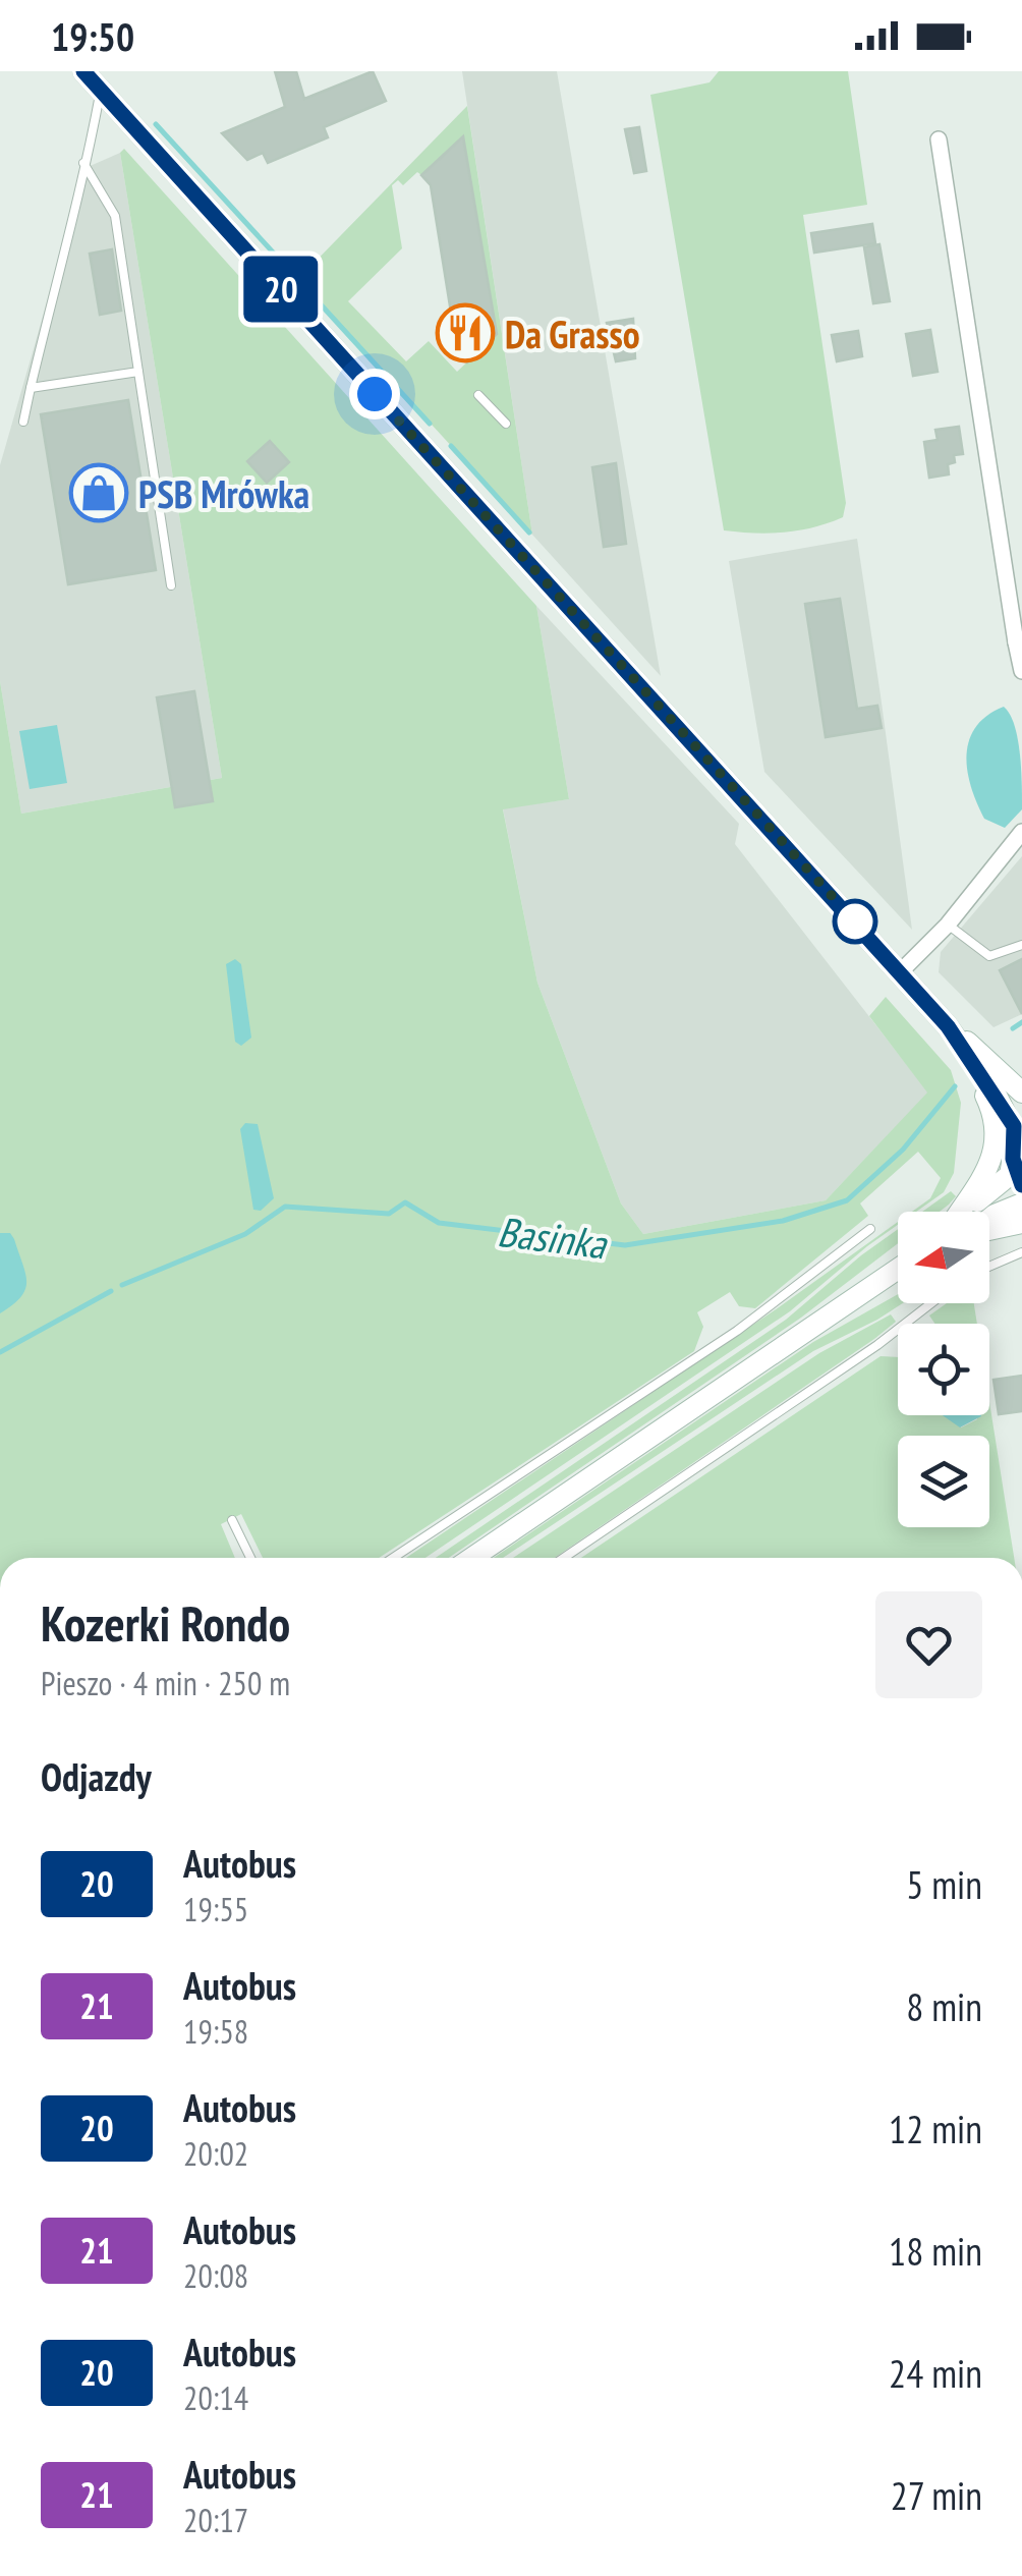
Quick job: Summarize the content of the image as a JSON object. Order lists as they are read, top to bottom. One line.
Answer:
{"water":["Basinka"],"places":{"restaurant":["Da Grasso"],"shop":["PSB Mrówka"]},"lines":["bus line 20"],"north":"left","page":{"status":"19:50","on_map":"20","heading":[["Kozerki Rondo","Pieszo · 4 min · 250 m"],"Odjazdy"],"list":[{"mark":"20","name":"Autobus","note":"19:55","value":"5 min"},{"mark":"21","name":"Autobus","note":"19:58","value":"8 min"},{"mark":"20","name":"Autobus","note":"20:02","value":"12 min"},{"mark":"21","name":"Autobus","note":"20:08","value":"18 min"},{"mark":"20","name":"Autobus","note":"20:14","value":"24 min"},{"mark":"21","name":"Autobus","note":"20:17","value":"27 min"}]}}
